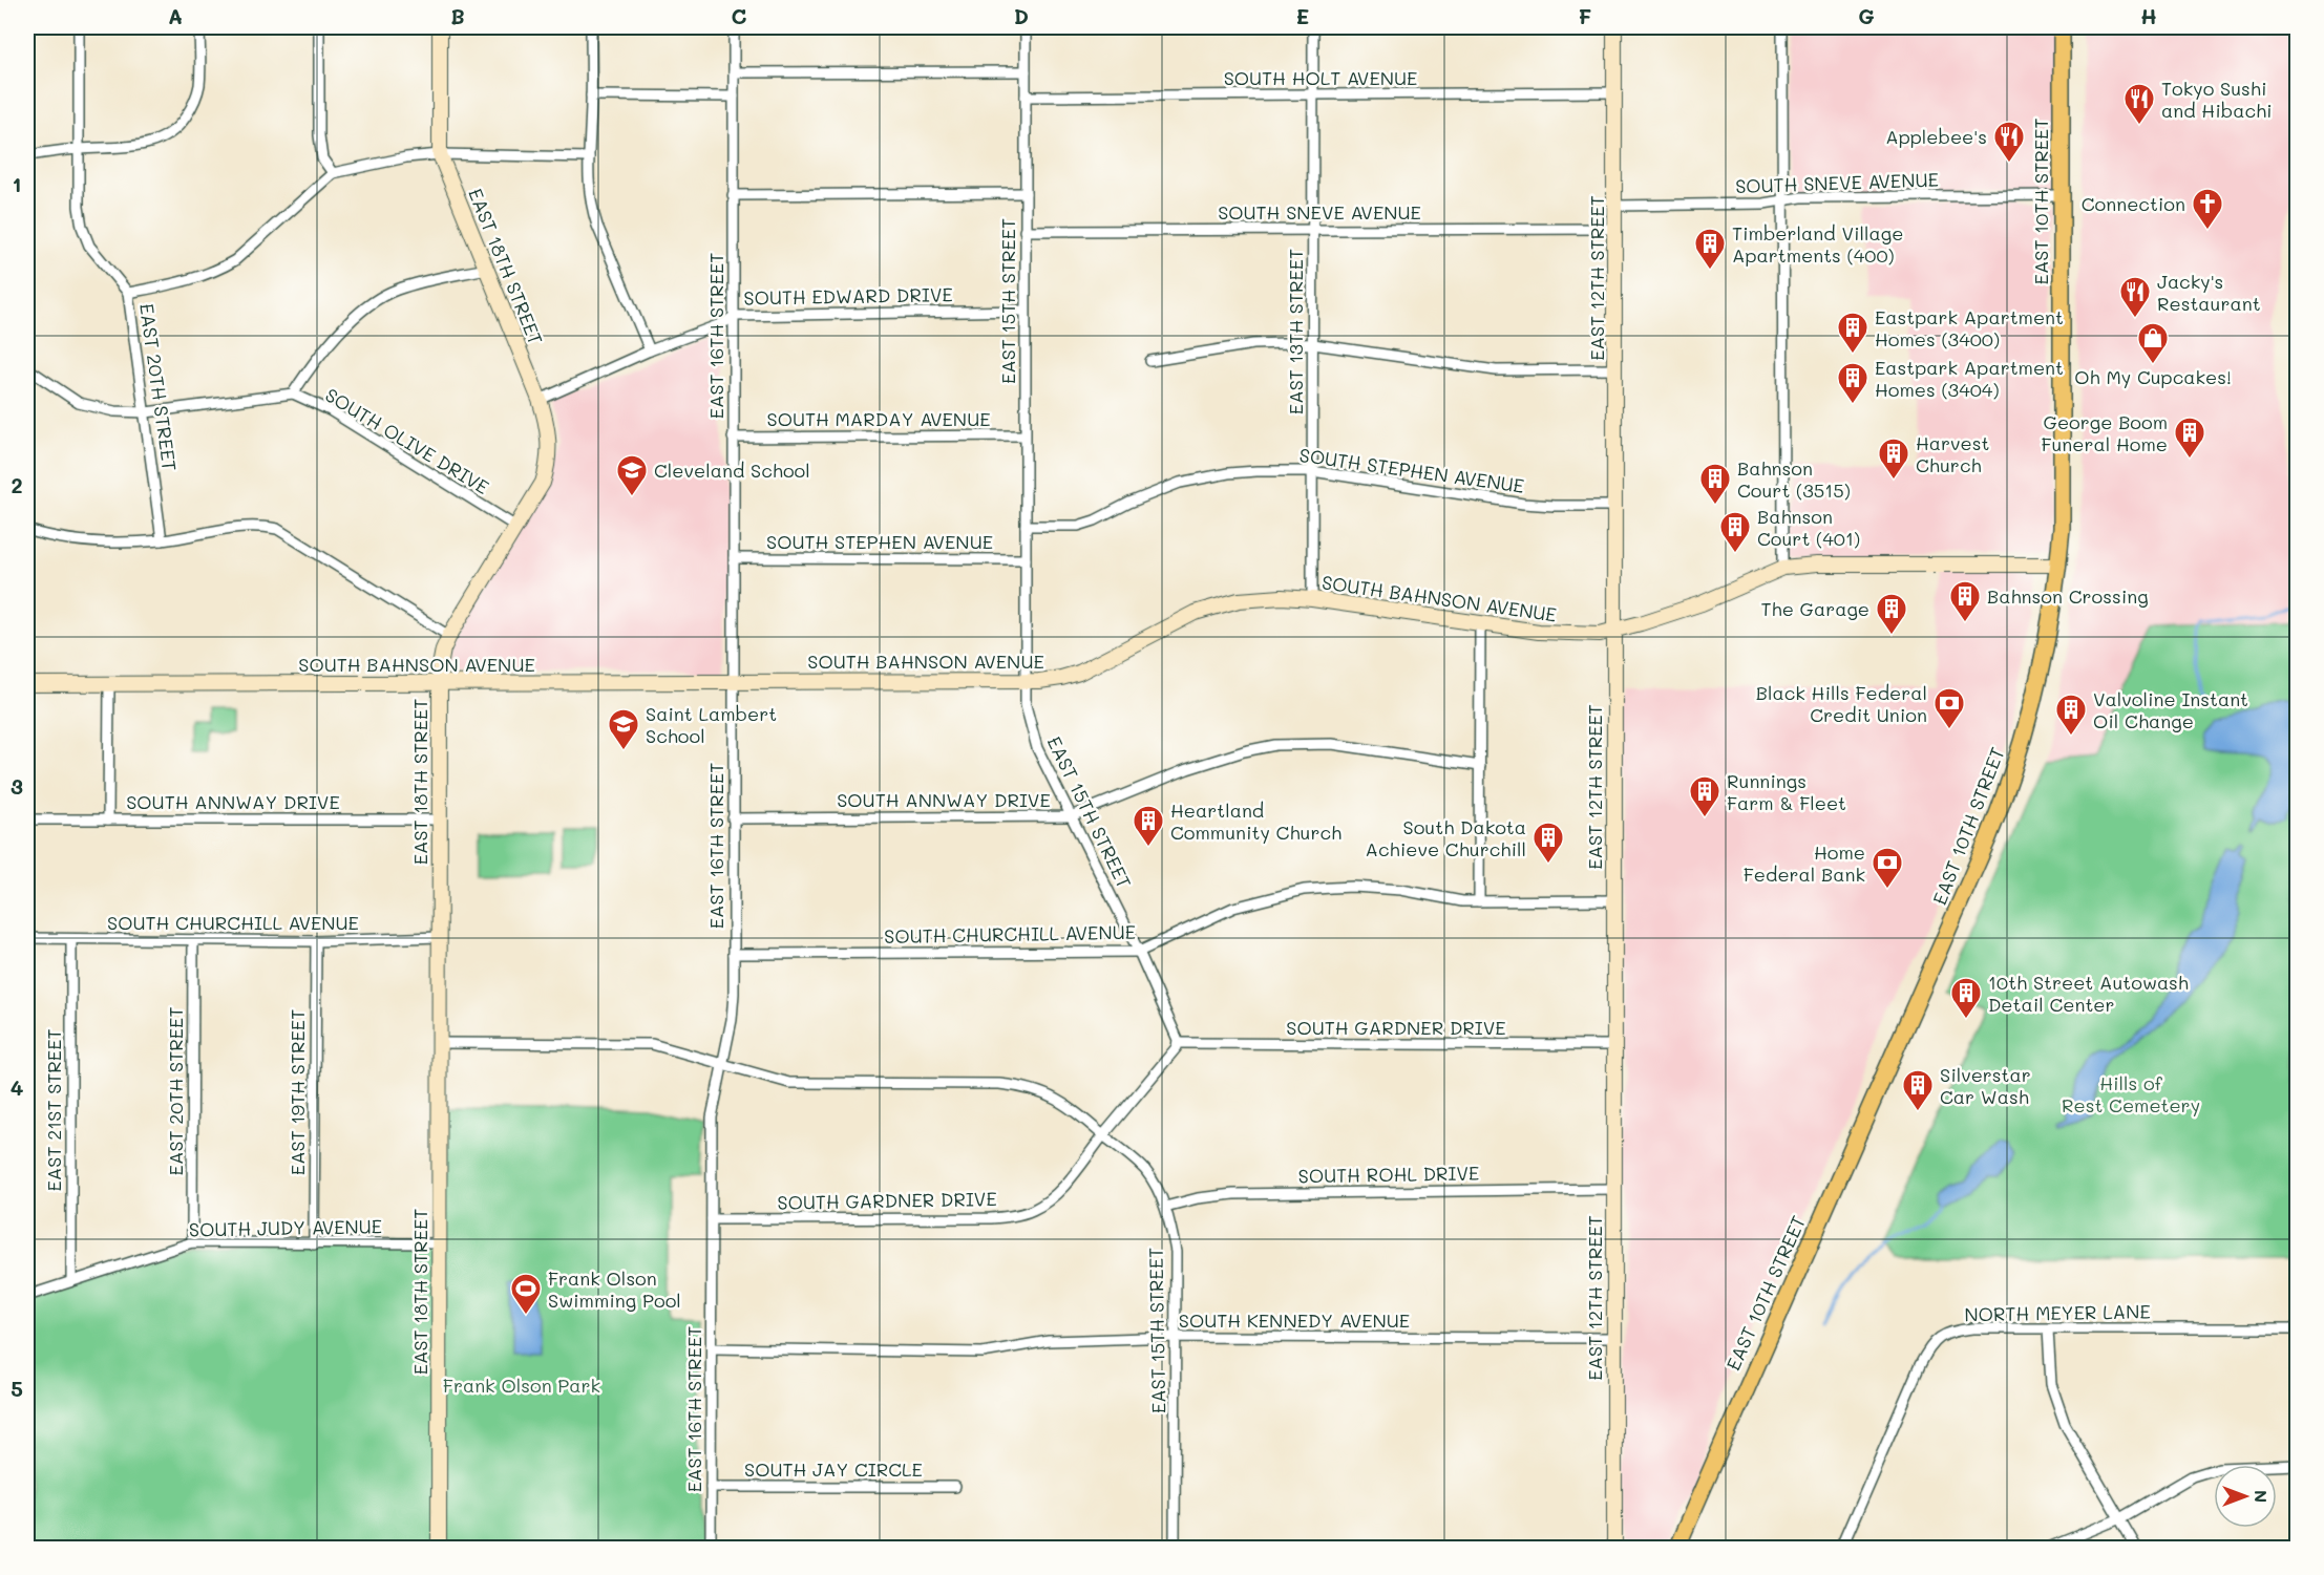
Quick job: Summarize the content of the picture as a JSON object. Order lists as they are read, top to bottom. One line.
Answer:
{"streets":{"main road":["EAST 10TH STREET"],"street":["SOUTH HOLT AVENUE","SOUTH SNEVE AVENUE","EAST 18TH STREET","EAST 12TH STREET","SOUTH EDWARD DRIVE","EAST 15TH STREET","EAST 13TH STREET","EAST 16TH STREET","EAST 20TH STREET","SOUTH MARDAY AVENUE","SOUTH OLIVE DRIVE","SOUTH STEPHEN AVENUE","SOUTH BAHNSON AVENUE","SOUTH ANNWAY DRIVE","SOUTH CHURCHILL AVENUE","SOUTH GARDNER DRIVE","EAST 19TH STREET","EAST 21ST STREET","SOUTH ROHL DRIVE","SOUTH JUDY AVENUE","NORTH MEYER LANE","SOUTH KENNEDY AVENUE","SOUTH JAY CIRCLE"]},"crossings":[["SOUTH HOLT AVENUE","EAST 12TH STREET"],["SOUTH HOLT AVENUE","EAST 15TH STREET"],["SOUTH HOLT AVENUE","EAST 13TH STREET"],["SOUTH SNEVE AVENUE","EAST 10TH STREET"],["SOUTH SNEVE AVENUE","EAST 12TH STREET"],["SOUTH SNEVE AVENUE","EAST 15TH STREET"],["SOUTH SNEVE AVENUE","EAST 13TH STREET"],["EAST 10TH STREET","SOUTH BAHNSON AVENUE"],["EAST 18TH STREET","SOUTH EDWARD DRIVE"],["EAST 18TH STREET","EAST 15TH STREET"],["EAST 18TH STREET","SOUTH OLIVE DRIVE"],["EAST 18TH STREET","SOUTH BAHNSON AVENUE"],["EAST 18TH STREET","SOUTH ANNWAY DRIVE"],["EAST 18TH STREET","SOUTH CHURCHILL AVENUE"],["EAST 18TH STREET","SOUTH JUDY AVENUE"],["EAST 12TH STREET","SOUTH STEPHEN AVENUE"],["EAST 12TH STREET","SOUTH BAHNSON AVENUE"],["EAST 12TH STREET","SOUTH CHURCHILL AVENUE"],["EAST 12TH STREET","SOUTH GARDNER DRIVE"],["EAST 12TH STREET","SOUTH ROHL DRIVE"],["EAST 12TH STREET","SOUTH KENNEDY AVENUE"],["SOUTH EDWARD DRIVE","EAST 15TH STREET"],["SOUTH EDWARD DRIVE","EAST 16TH STREET"],["EAST 15TH STREET","EAST 16TH STREET"],["EAST 15TH STREET","SOUTH MARDAY AVENUE"],["EAST 15TH STREET","SOUTH STEPHEN AVENUE"],["EAST 15TH STREET","SOUTH BAHNSON AVENUE"],["EAST 15TH STREET","SOUTH ANNWAY DRIVE"],["EAST 15TH STREET","SOUTH CHURCHILL AVENUE"],["EAST 15TH STREET","SOUTH GARDNER DRIVE"],["EAST 15TH STREET","SOUTH ROHL DRIVE"],["EAST 15TH STREET","SOUTH KENNEDY AVENUE"],["EAST 13TH STREET","SOUTH STEPHEN AVENUE"],["EAST 13TH STREET","SOUTH BAHNSON AVENUE"],["EAST 16TH STREET","SOUTH MARDAY AVENUE"],["EAST 16TH STREET","SOUTH STEPHEN AVENUE"],["EAST 16TH STREET","SOUTH BAHNSON AVENUE"],["EAST 16TH STREET","SOUTH ANNWAY DRIVE"],["EAST 16TH STREET","SOUTH CHURCHILL AVENUE"],["EAST 16TH STREET","SOUTH GARDNER DRIVE"],["EAST 16TH STREET","SOUTH KENNEDY AVENUE"],["EAST 16TH STREET","SOUTH JAY CIRCLE"],["EAST 20TH STREET","SOUTH CHURCHILL AVENUE"],["EAST 20TH STREET","SOUTH JUDY AVENUE"],["SOUTH CHURCHILL AVENUE","EAST 19TH STREET"],["SOUTH CHURCHILL AVENUE","EAST 21ST STREET"],["EAST 19TH STREET","SOUTH JUDY AVENUE"],["EAST 21ST STREET","SOUTH JUDY AVENUE"]],"parks":["Hills of Rest Cemetery","Frank Olson Park"],"places":{"restaurant":["Tokyo Sushi and Hibachi","Applebee's","Jacky's Restaurant"],"church":["Connection"],"building":["Timberland Village Apartments (400)","Eastpark Apartment Homes (3400)","Eastpark Apartment Homes (3404)","George Boom Funeral Home","Harvest Church","Bahnson Court (3515)","Bahnson Court (401)","Bahnson Crossing","The Garage","Valvoline Instant Oil Change","Runnings Farm & Fleet","Heartland Community Church","South Dakota Achieve Churchill","10th Street Autowash Detail Center","Silverstar Car Wash"],"shop":["Oh My Cupcakes!"],"school or university":["Cleveland School","Saint Lambert School"],"bank":["Black Hills Federal Credit Union","Home Federal Bank"],"sports":["Frank Olson Swimming Pool"]},"north":"right","grid":{"columns":["A","B","C","D","E","F","G","H"],"rows":["1","2","3","4","5"]}}
